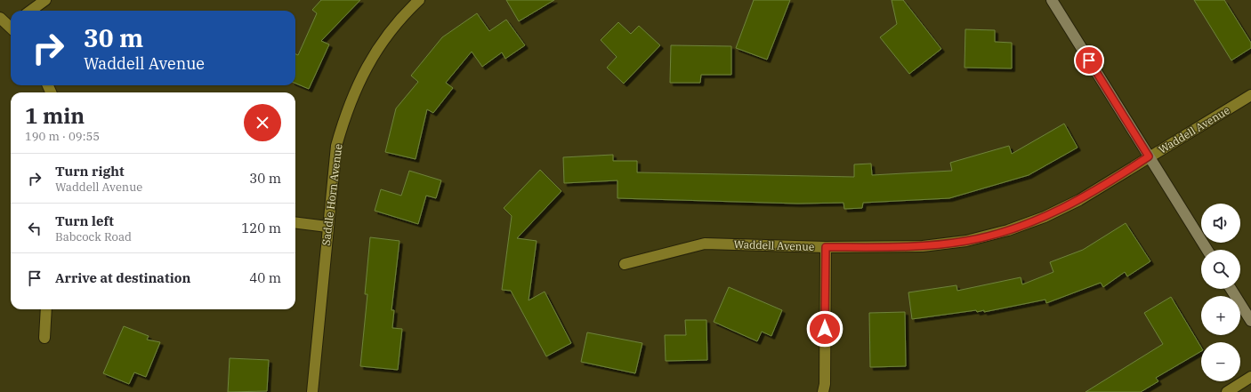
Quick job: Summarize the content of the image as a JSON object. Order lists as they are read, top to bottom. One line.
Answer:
{"streets":{"street":["Waddell Avenue","Saddle Horn Avenue"]},"page":{"turn":["30 m","Waddell Avenue"],"heading":["1 min","190 m · 09:55"],"list":[{"name":"Turn right","note":"Waddell Avenue","value":"30 m"},{"name":"Turn left","note":"Babcock Road","value":"120 m"},{"name":"Arrive at destination","value":"40 m"}],"map_buttons":["+","−"]}}
